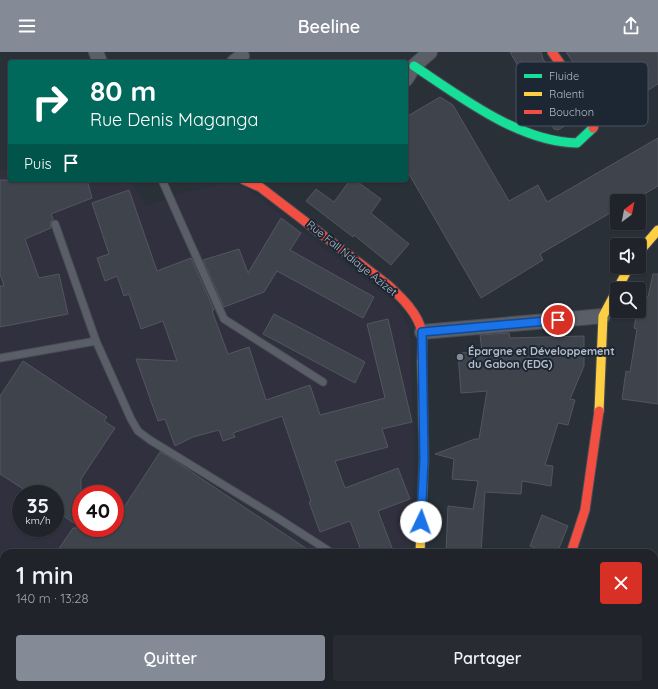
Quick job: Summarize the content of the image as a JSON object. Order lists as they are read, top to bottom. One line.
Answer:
{"streets":{"street":["Rue Fall Ndiaye Azizet"]},"places":["Épargne et Développement du Gabon (EDG)"],"legend":["Fluide","Ralenti","Bouchon"],"north":"top right","page":{"header":"Beeline","turn":["80 m","Rue Denis Maganga"],"then":"Puis","speed":"35 km/h","limit":"40","heading":["1 min","140 m · 13:28"],"buttons":["Quitter","Partager"]}}
